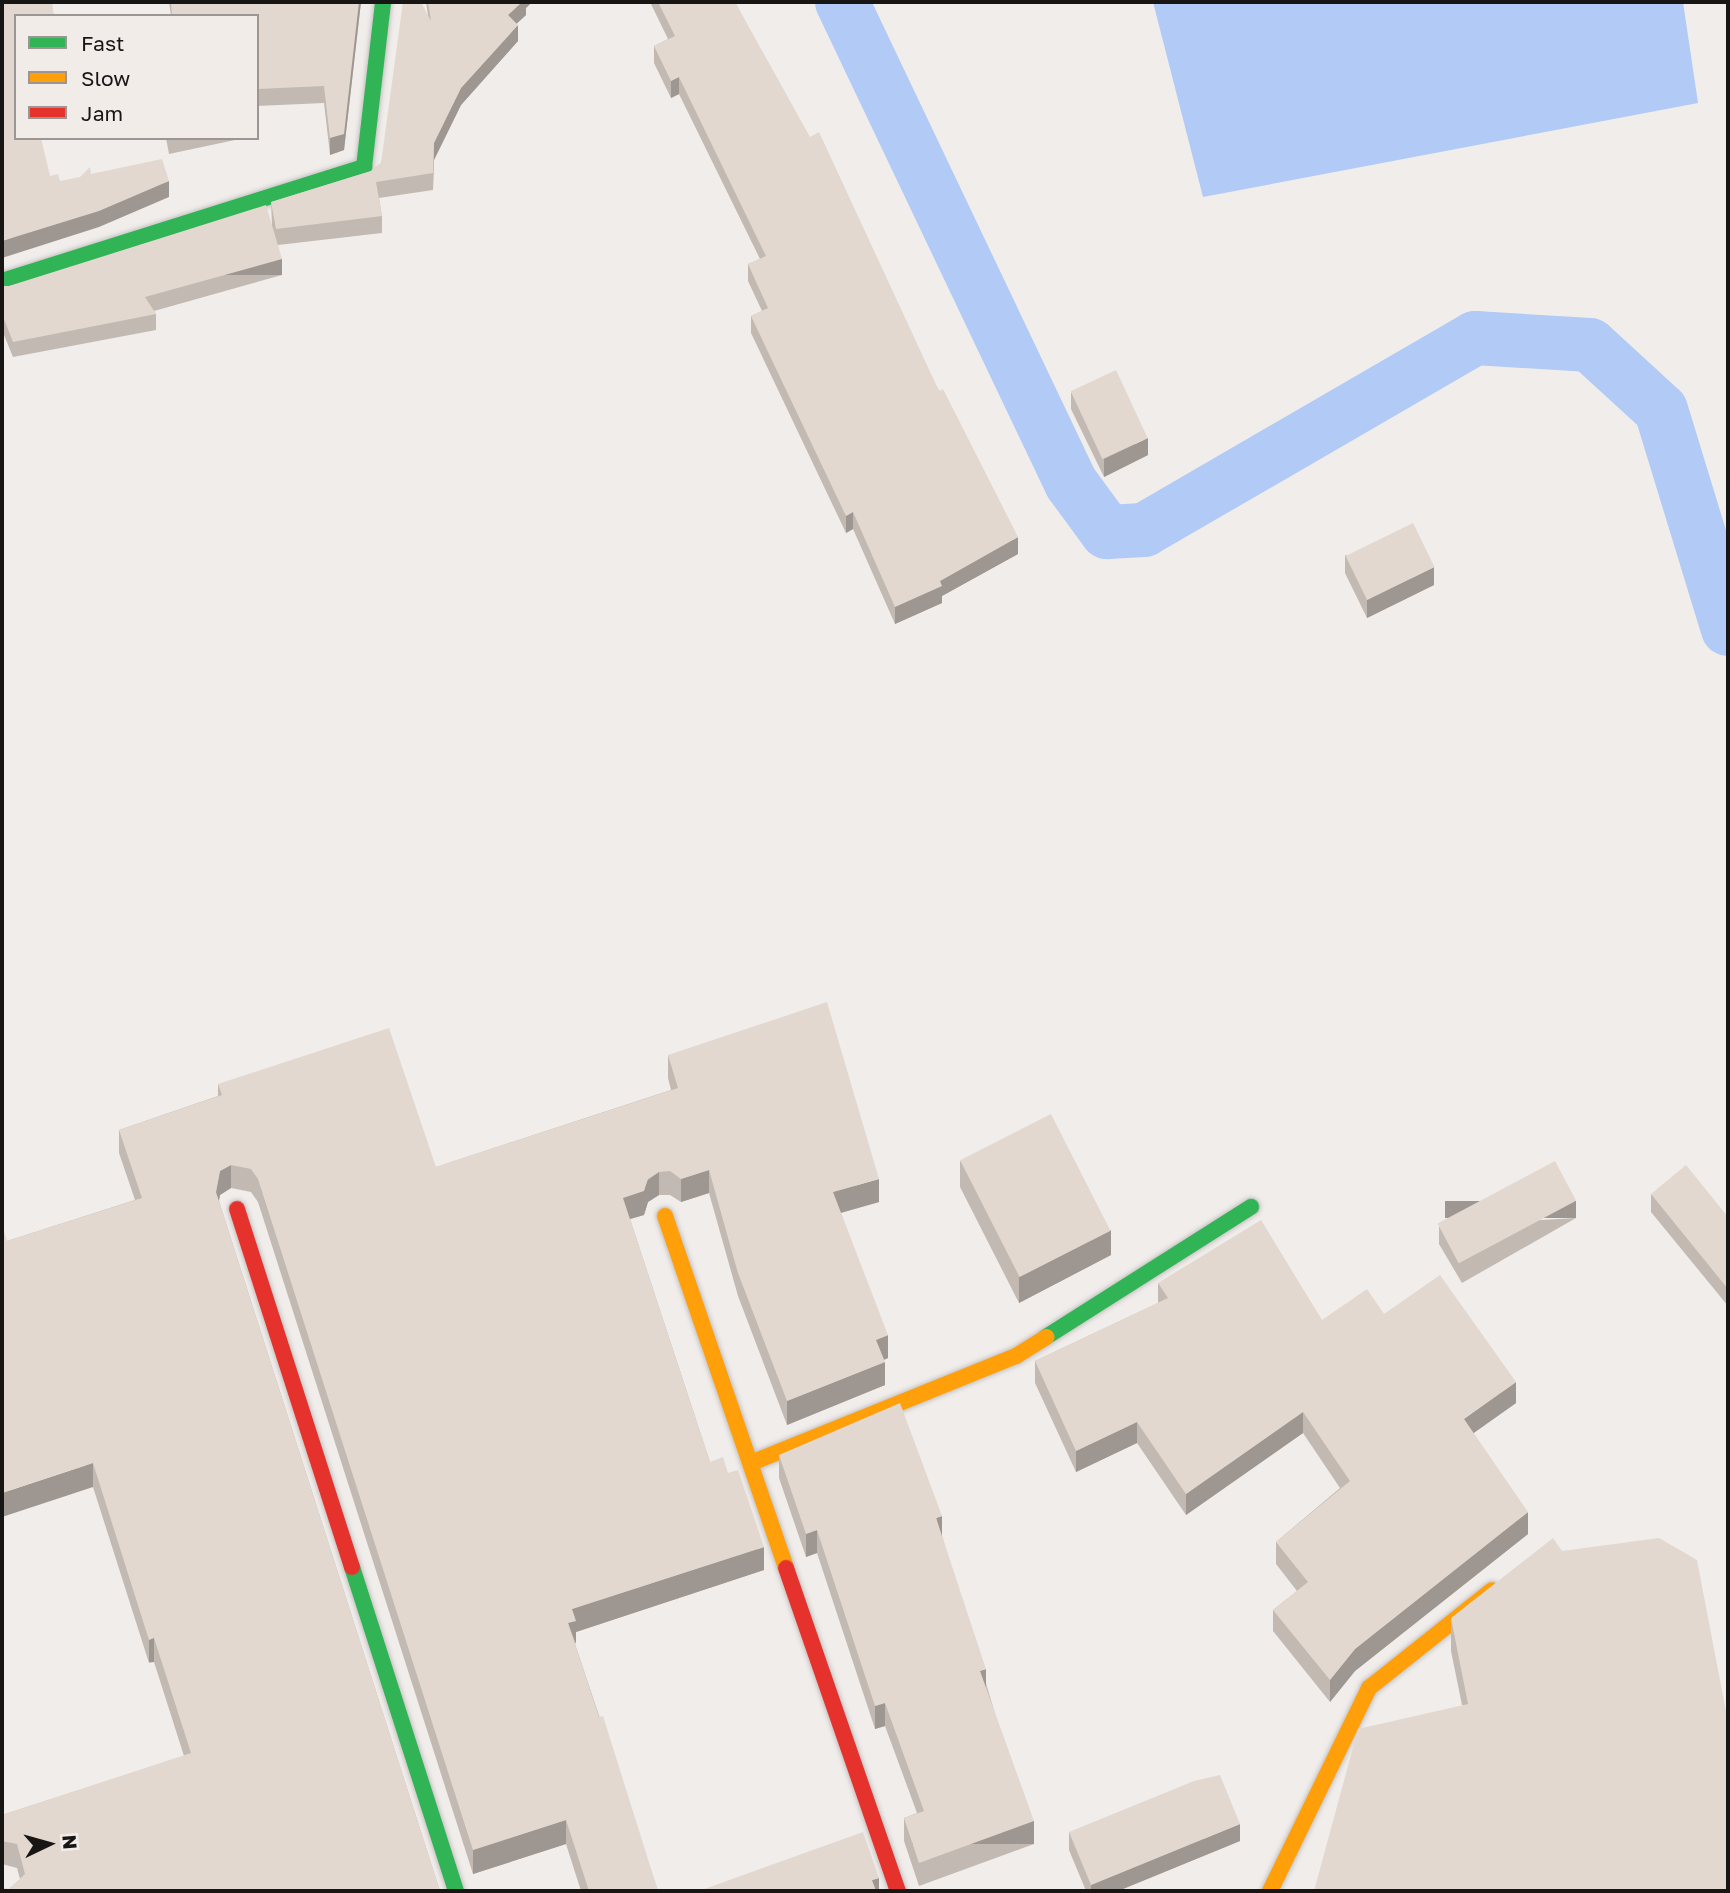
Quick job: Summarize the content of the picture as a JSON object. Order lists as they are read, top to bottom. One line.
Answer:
{"legend":["Fast","Slow","Jam"],"north":"right"}
